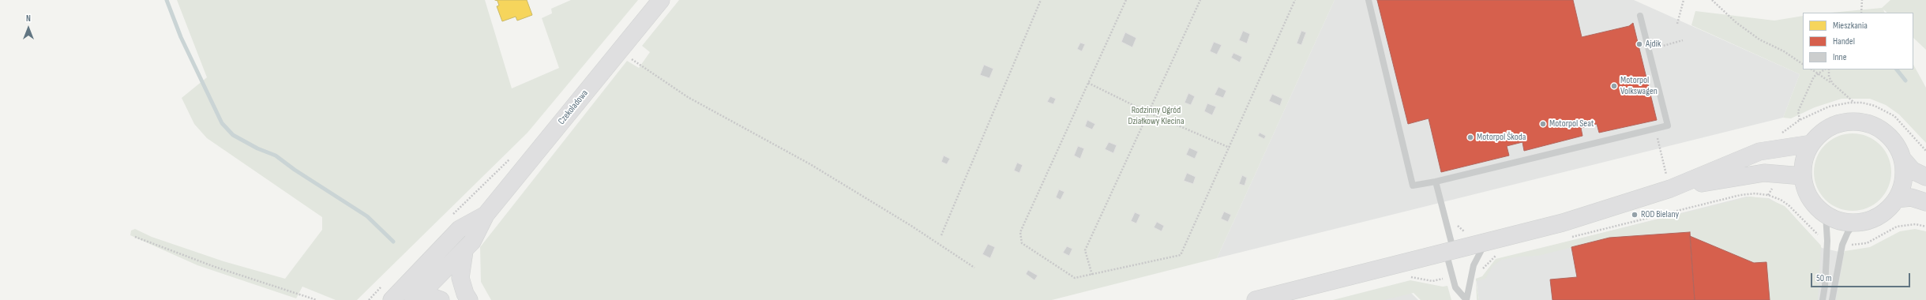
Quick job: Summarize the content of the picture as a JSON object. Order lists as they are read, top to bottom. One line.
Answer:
{"streets":{"main road":["Czekoladowa"]},"parks":["Rodzinny Ogród Działkowy Klecina"],"places":["Ajdik","Motorpol Volkswagen","Motorpol Seat","Motorpol Škoda","ROD Bielany"],"legend":["Mieszkania","Handel","Inne"],"scale_bar":"50 m","north":"top"}
